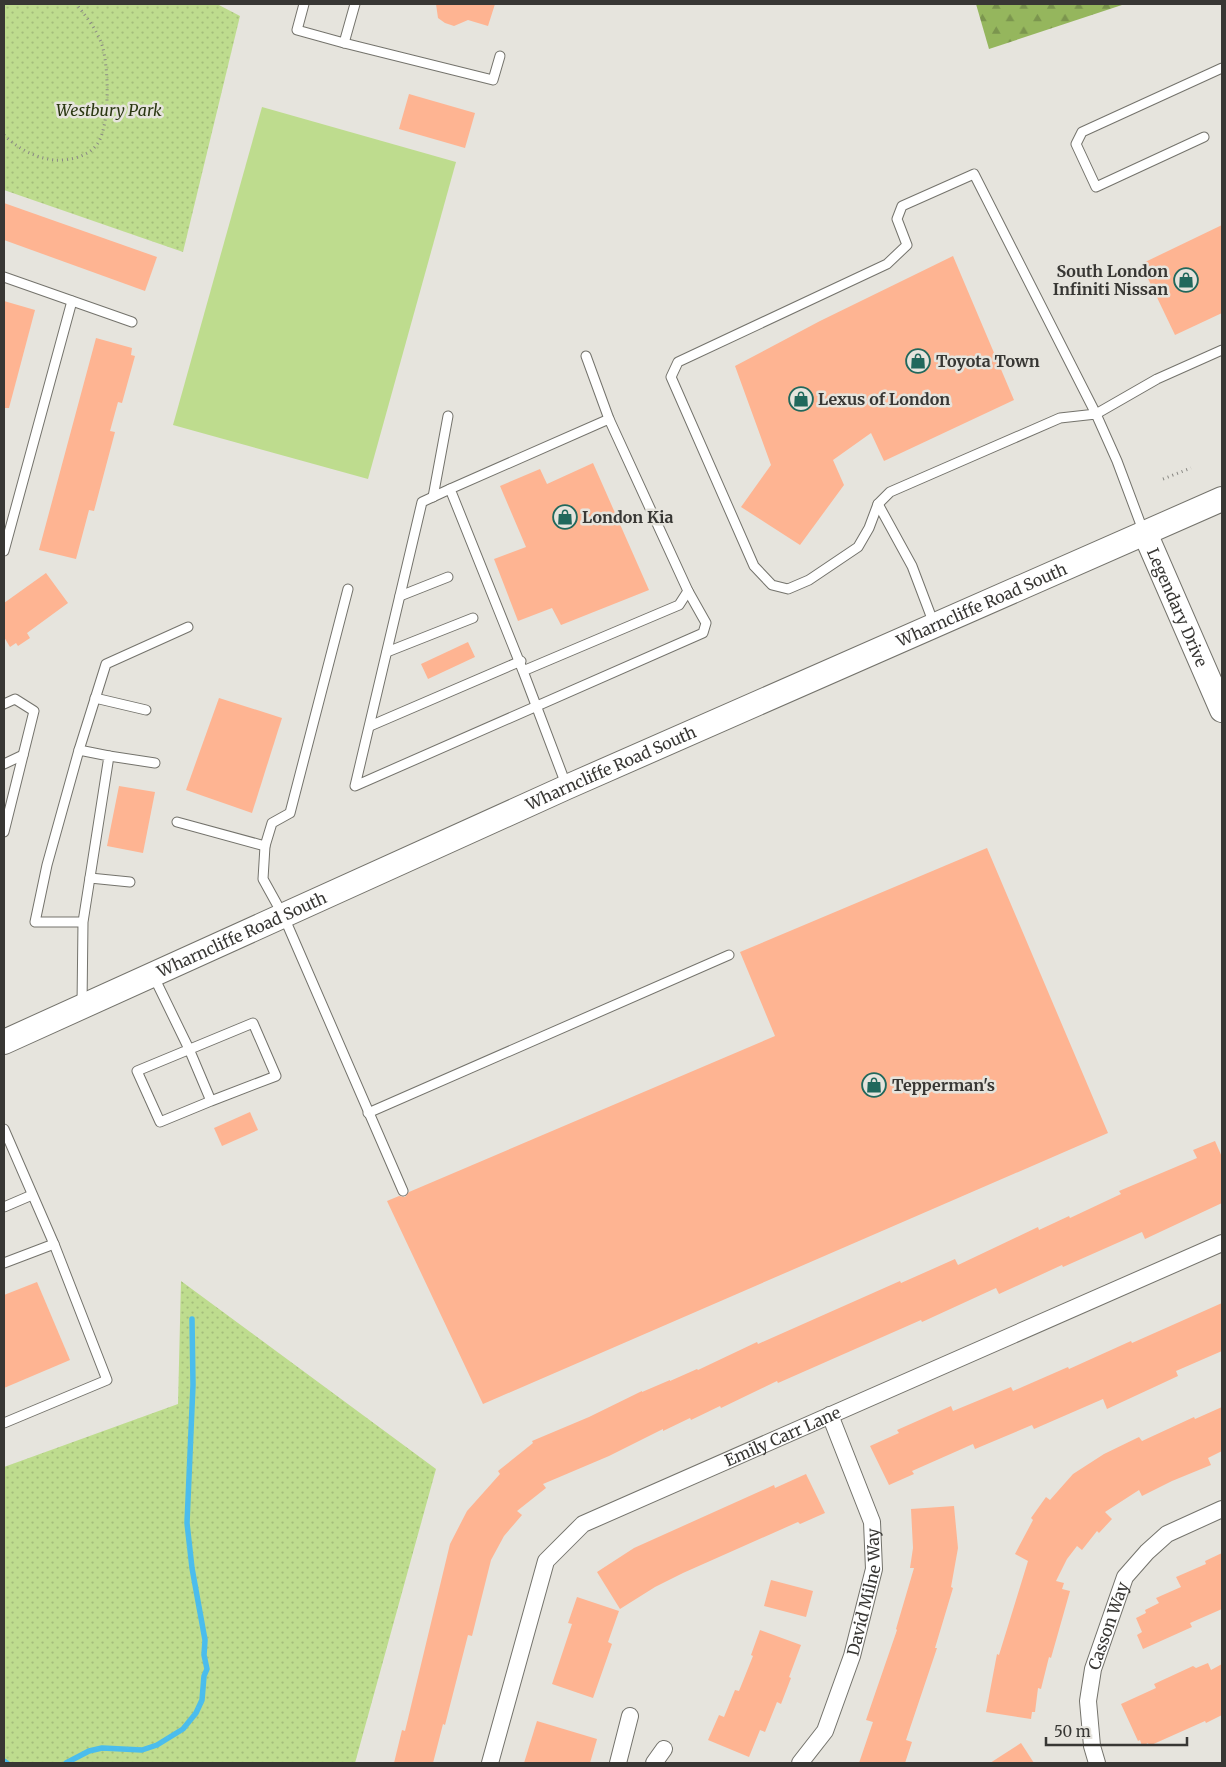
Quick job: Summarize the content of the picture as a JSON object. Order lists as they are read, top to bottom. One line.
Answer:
{"streets":{"main road":["Wharncliffe Road South","Legendary Drive"],"street":["Emily Carr Lane","David Milne Way","Casson Way"]},"crossings":[["Wharncliffe Road South","Legendary Drive"],["Emily Carr Lane","David Milne Way"]],"parks":["Westbury Park"],"places":{"shop":["South London Infiniti Nissan","Toyota Town","Lexus of London","London Kia","Tepperman's"]},"scale_bar":"50 m"}
